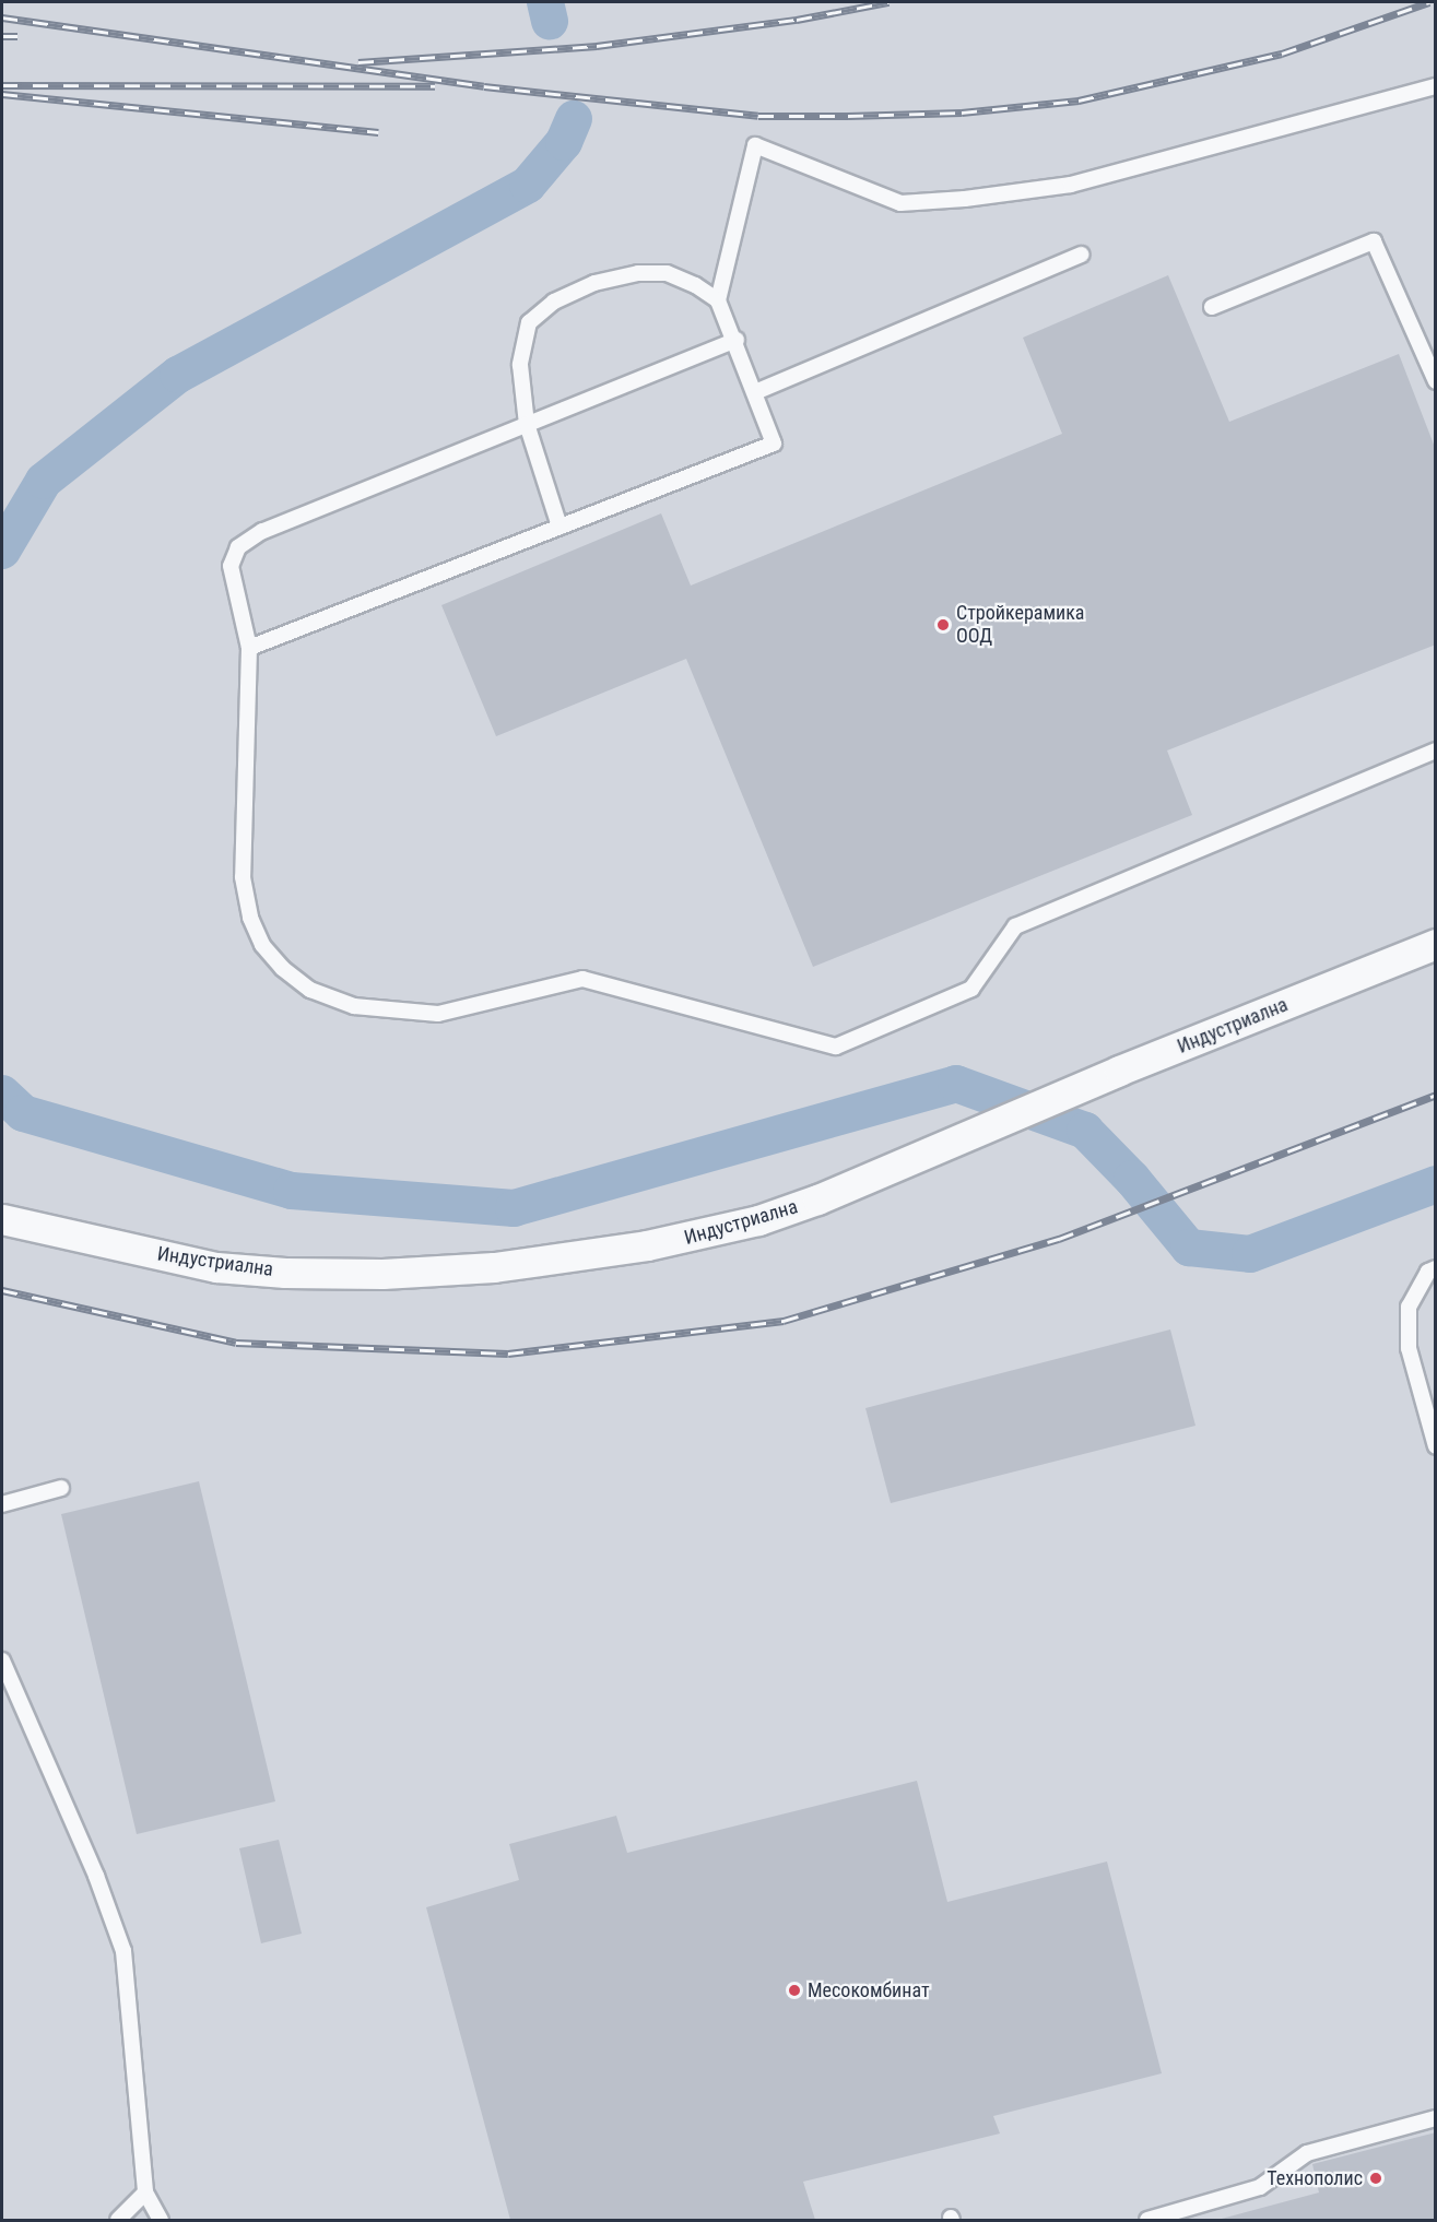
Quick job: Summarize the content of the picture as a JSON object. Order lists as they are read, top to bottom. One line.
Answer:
{"streets":{"street":["Индустриална"]},"places":["Стройкерамика ООД","Месокомбинат","Технополис"]}
